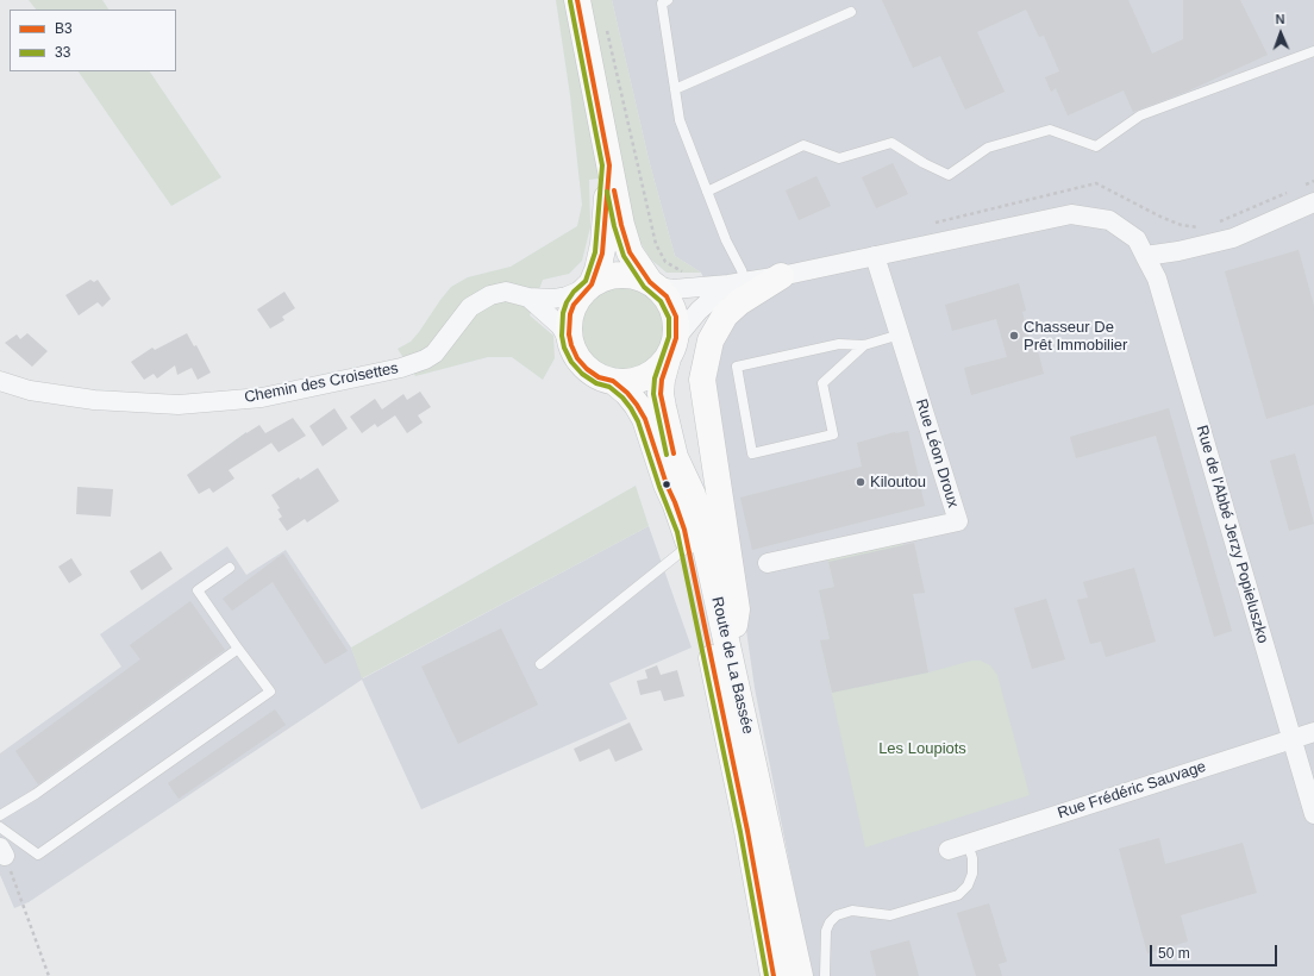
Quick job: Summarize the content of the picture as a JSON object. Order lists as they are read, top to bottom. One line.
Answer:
{"streets":{"main road":["Route de La Bassée"],"street":["Chemin des Croisettes","Rue Léon Droux","Rue de l'Abbé Jerzy Popieluszko","Rue Frédéric Sauvage"]},"crossings":[["Chemin des Croisettes","Route de La Bassée"],["Rue de l'Abbé Jerzy Popieluszko","Rue Frédéric Sauvage"]],"parks":["Les Loupiots"],"places":["Chasseur De Prêt Immobilier","Kiloutou"],"lines":["transit line B3","transit line 33"],"legend":["B3","33"],"scale_bar":"50 m","north":"top"}
